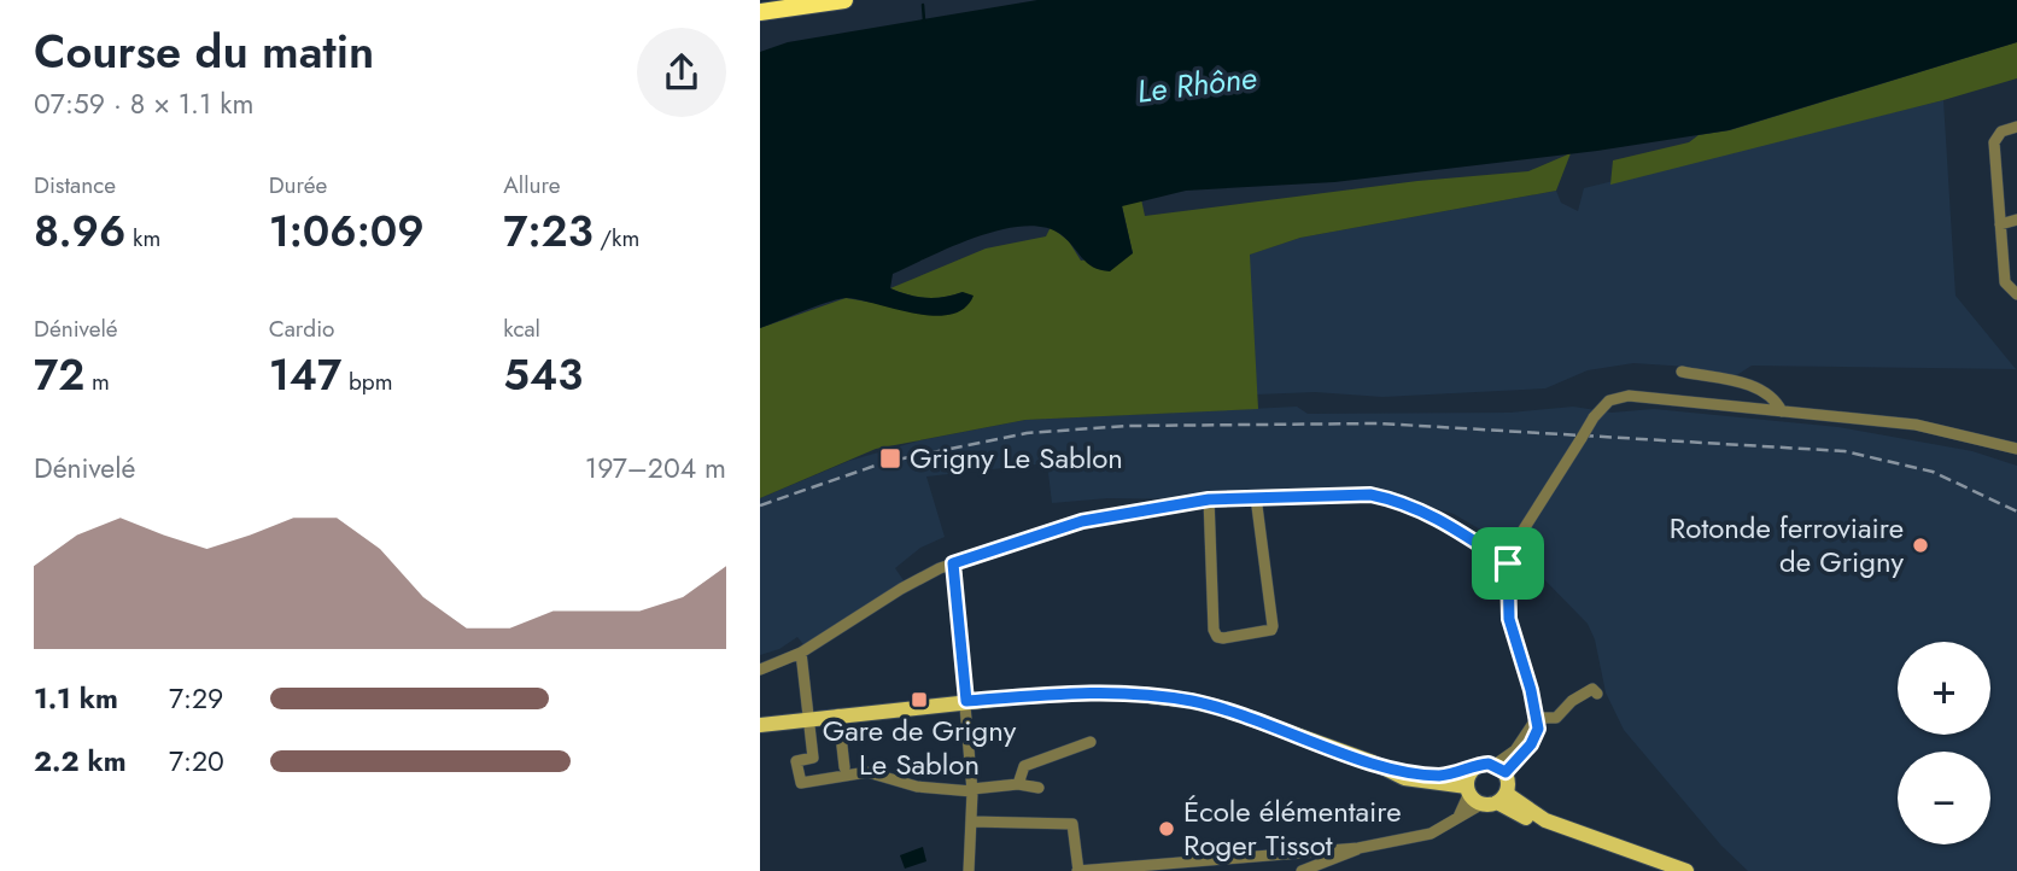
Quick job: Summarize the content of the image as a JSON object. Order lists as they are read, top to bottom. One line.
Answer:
{"water":["Le Rhône"],"places":{"transit":["Grigny Le Sablon","Gare de Grigny Le Sablon"],"other":["Rotonde ferroviaire de Grigny","École élémentaire Roger Tissot"]},"page":{"heading":["Course du matin","07:59 · 8 × 1.1 km"],"stats":[["Distance","8.96 km"],["Durée","1:06:09"],["Allure","7:23 /km"],["Dénivelé","72 m"],["Cardio","147 bpm"],["kcal","543"]],"chart":["Dénivelé","197–204 m"],"map_buttons":["+","−"],"list":[{"name":"1.1 km","note":"7:29"},{"name":"2.2 km","note":"7:20"}]}}
